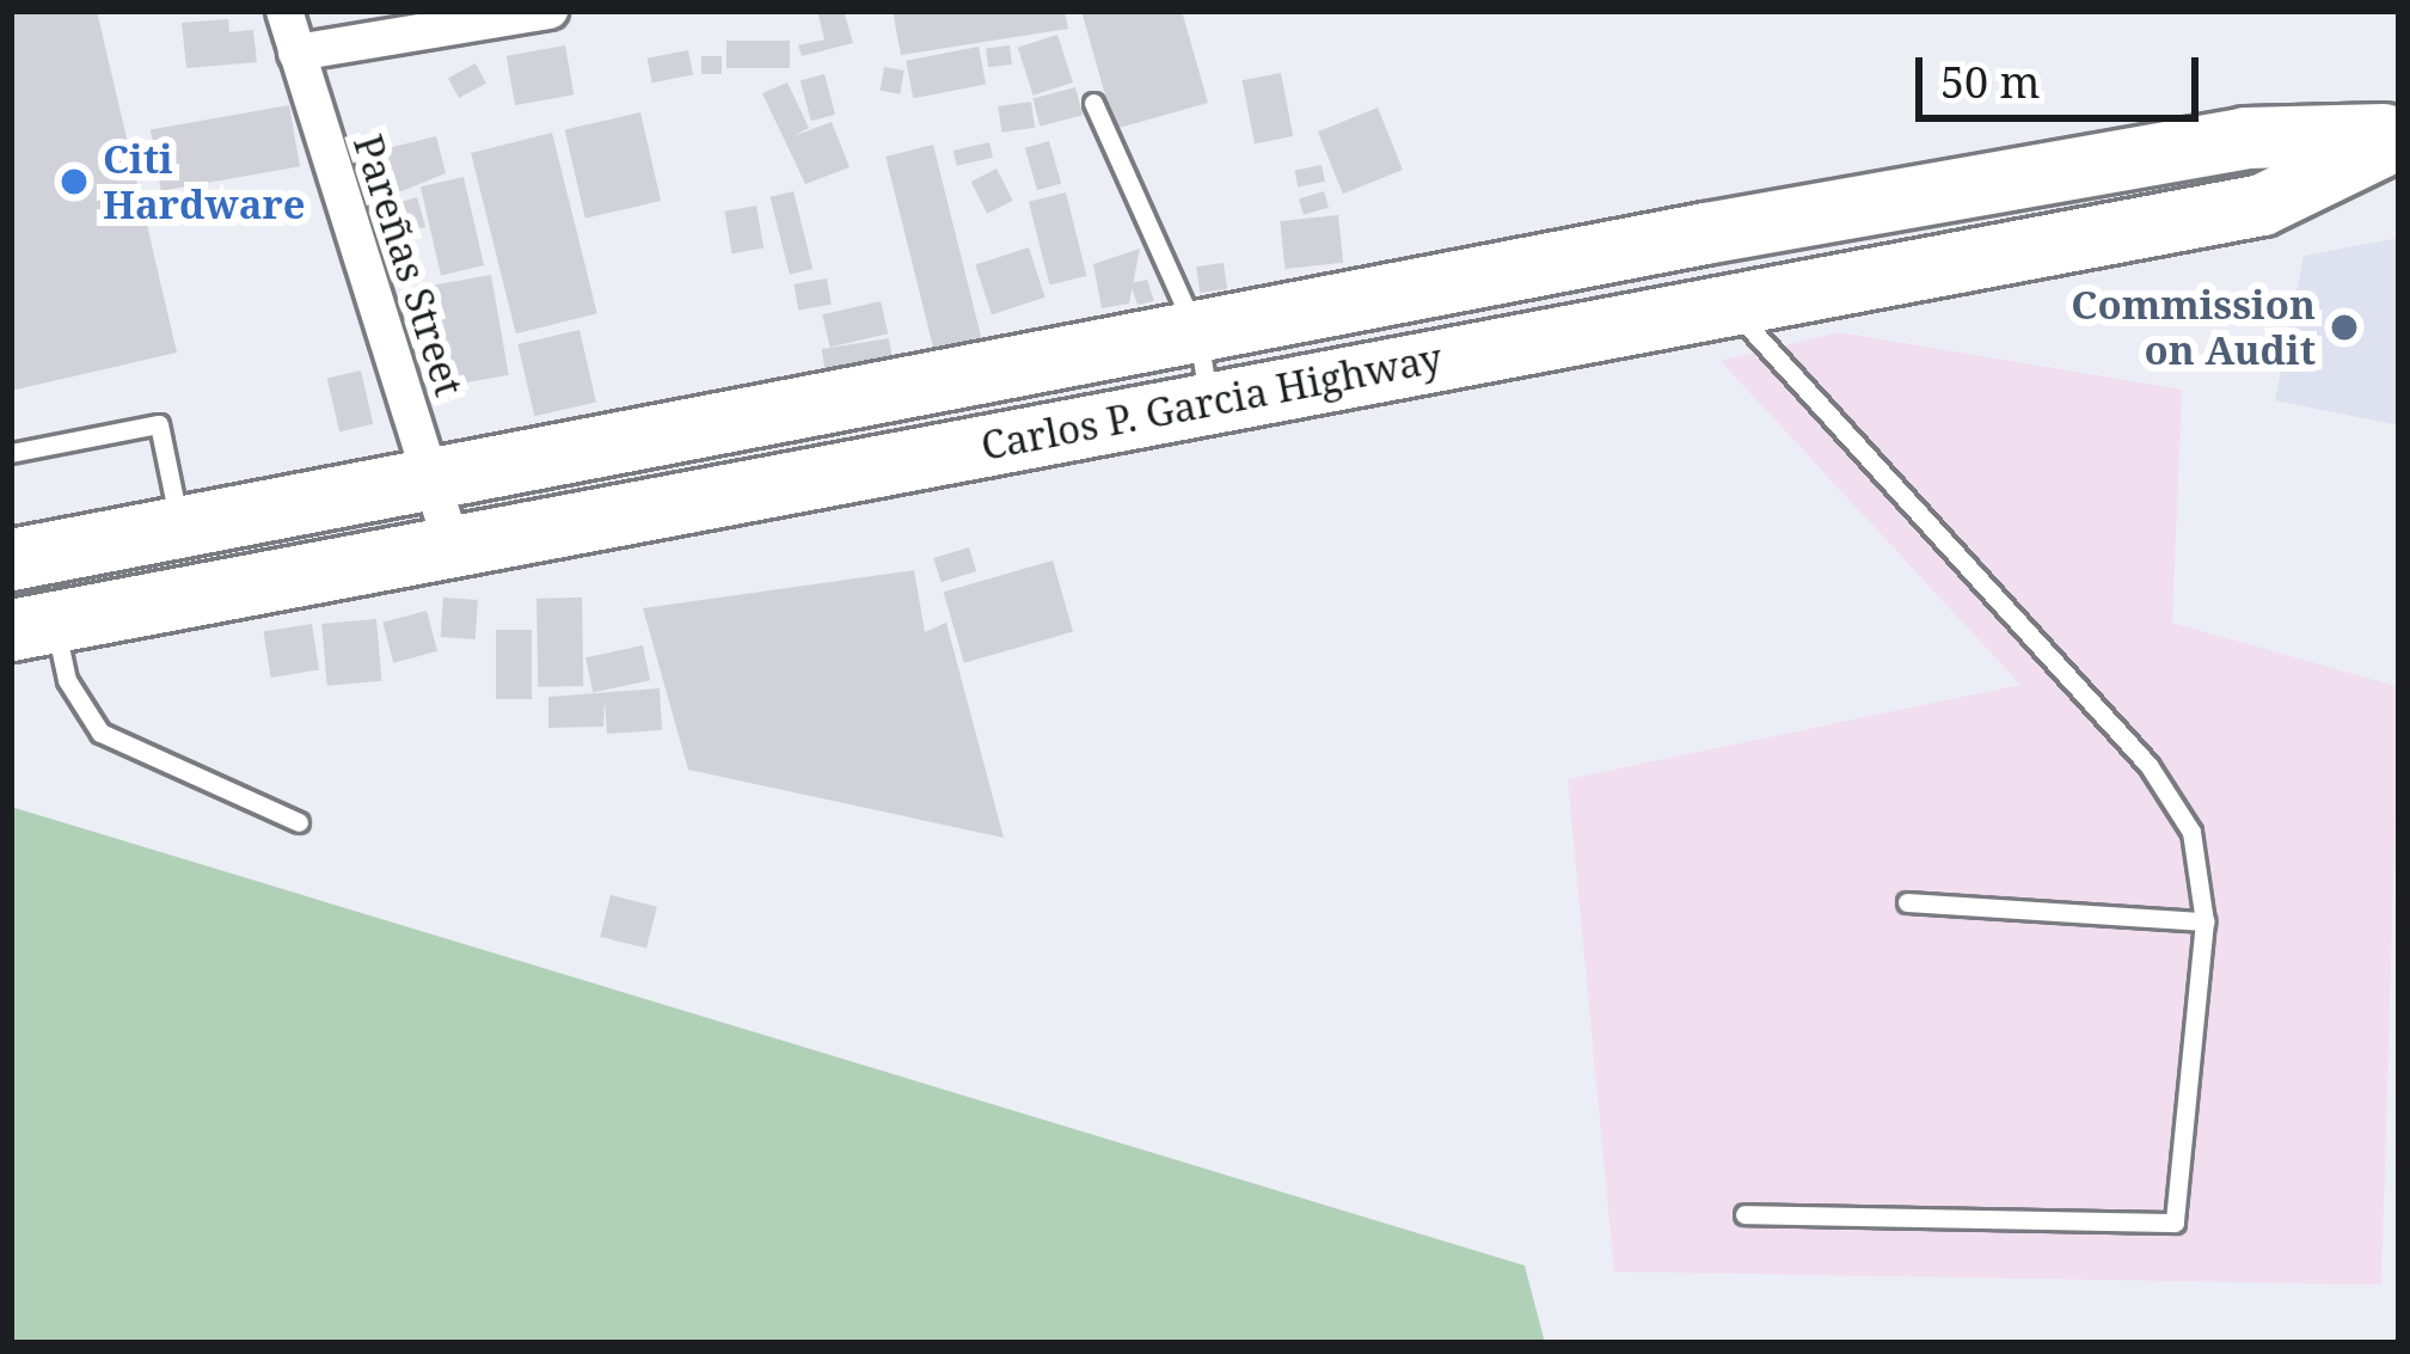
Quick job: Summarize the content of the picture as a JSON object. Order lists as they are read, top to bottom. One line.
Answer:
{"streets":{"highway":["Carlos P. Garcia Highway"],"street":["Pareñas Street"]},"crossings":[["Pareñas Street","Carlos P. Garcia Highway"]],"places":["Citi Hardware","Commission on Audit"],"scale_bar":"50 m"}
